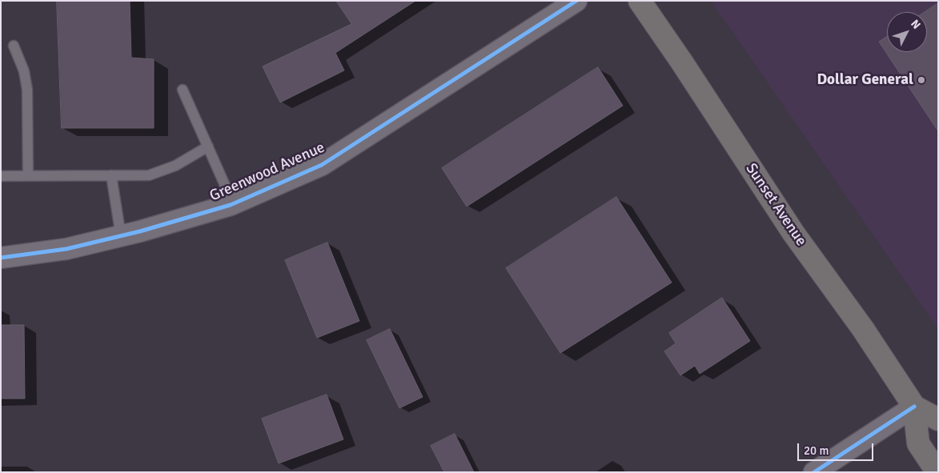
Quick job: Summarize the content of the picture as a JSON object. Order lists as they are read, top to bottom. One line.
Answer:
{"streets":{"main road":["Sunset Avenue"],"street":["Greenwood Avenue"]},"places":["Dollar General"],"scale_bar":"20 m","north":"top right"}
